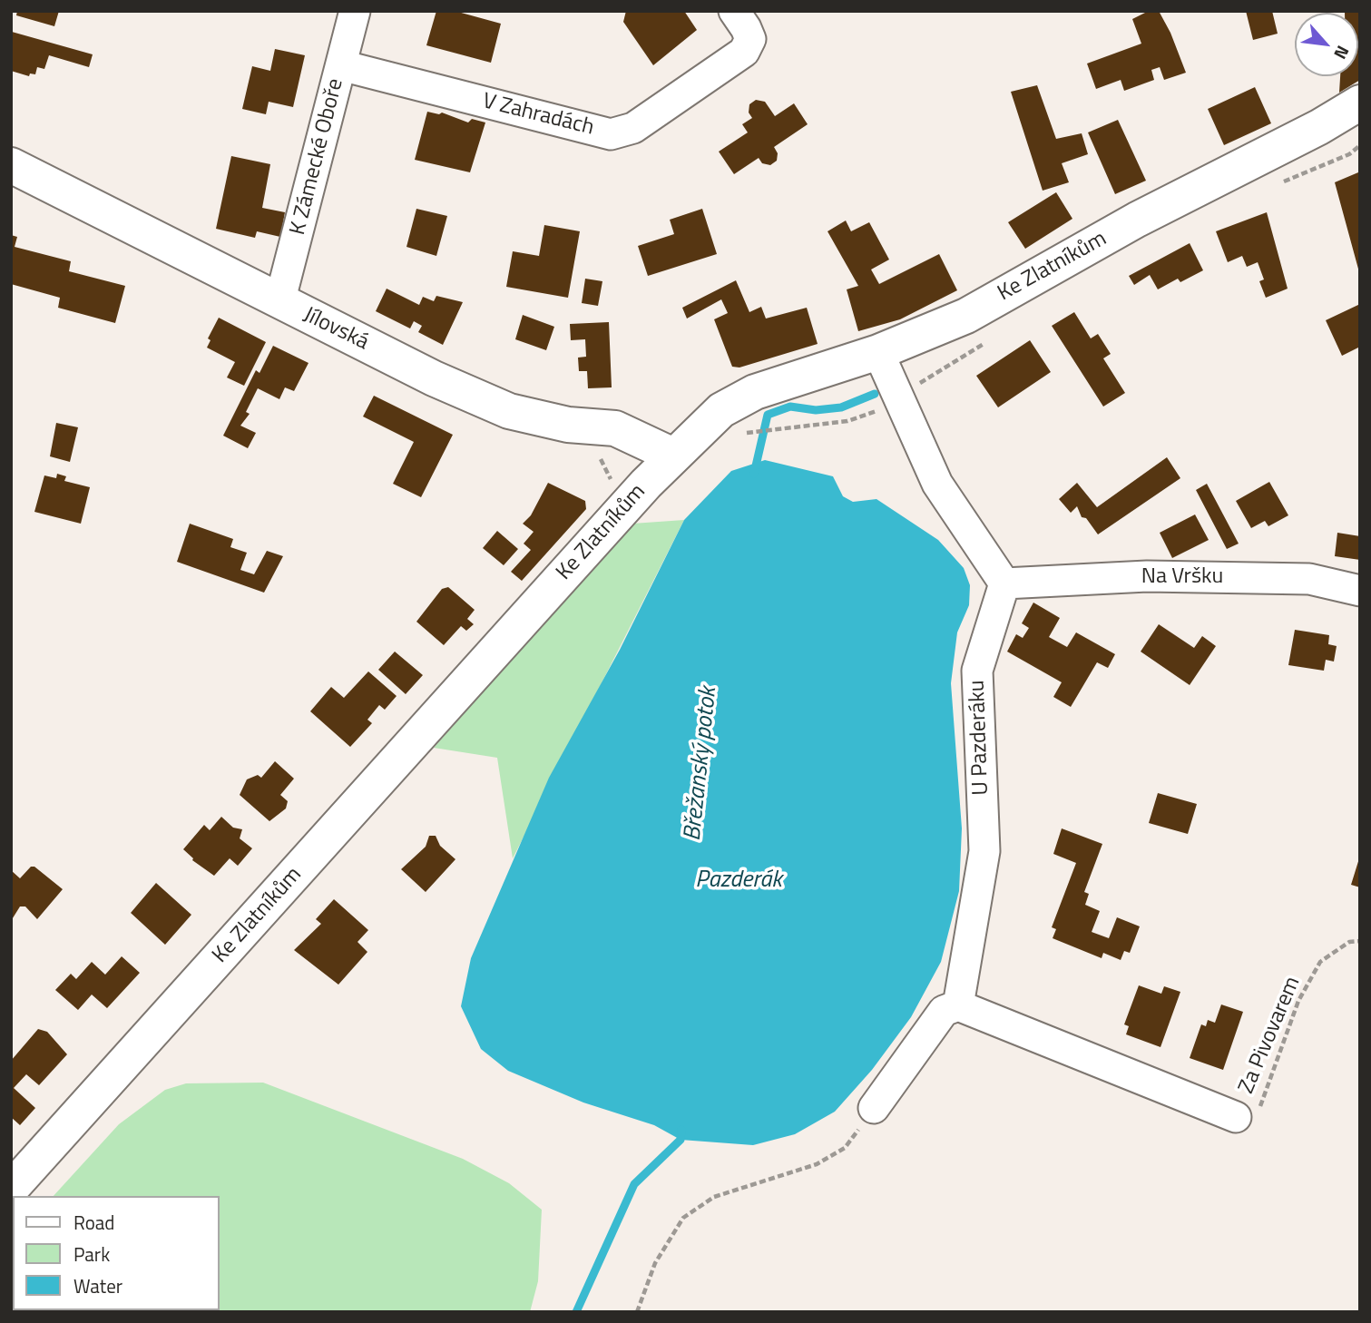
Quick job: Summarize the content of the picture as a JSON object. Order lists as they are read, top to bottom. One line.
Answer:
{"streets":{"main road":["Ke Zlatníkům","Jílovská"],"street":["V Zahradách","K Zámecké Oboře","Na Vršku","U Pazderáku"],"path":["Za Pivovarem"]},"crossings":[["V Zahradách","K Zámecké Oboře"],["K Zámecké Oboře","Jílovská"],["Ke Zlatníkům","Jílovská"],["Na Vršku","U Pazderáku"]],"water":["Břežanský potok","Pazderák"],"legend":["Road","Park","Water"],"north":"bottom right"}
